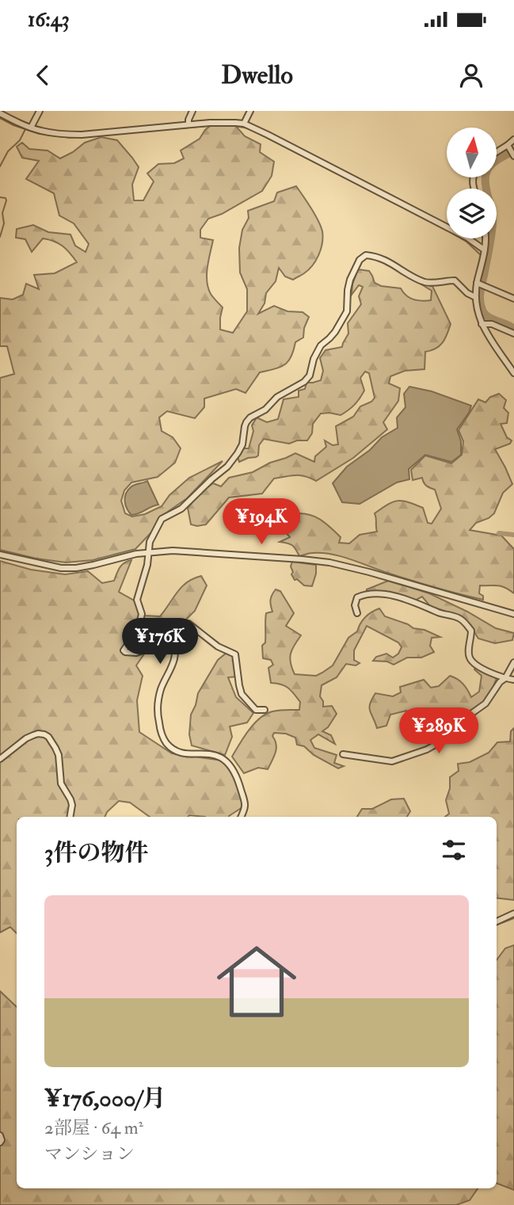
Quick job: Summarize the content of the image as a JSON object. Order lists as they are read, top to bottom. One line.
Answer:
{"north":"top","page":{"status":"16:43","header":"Dwello","price":["¥194K","¥176K","¥289K"],"heading":"3件の物件","list":[{"name":"¥176,000/月","note":"2部屋 · 64 m² · マンション"}]}}
